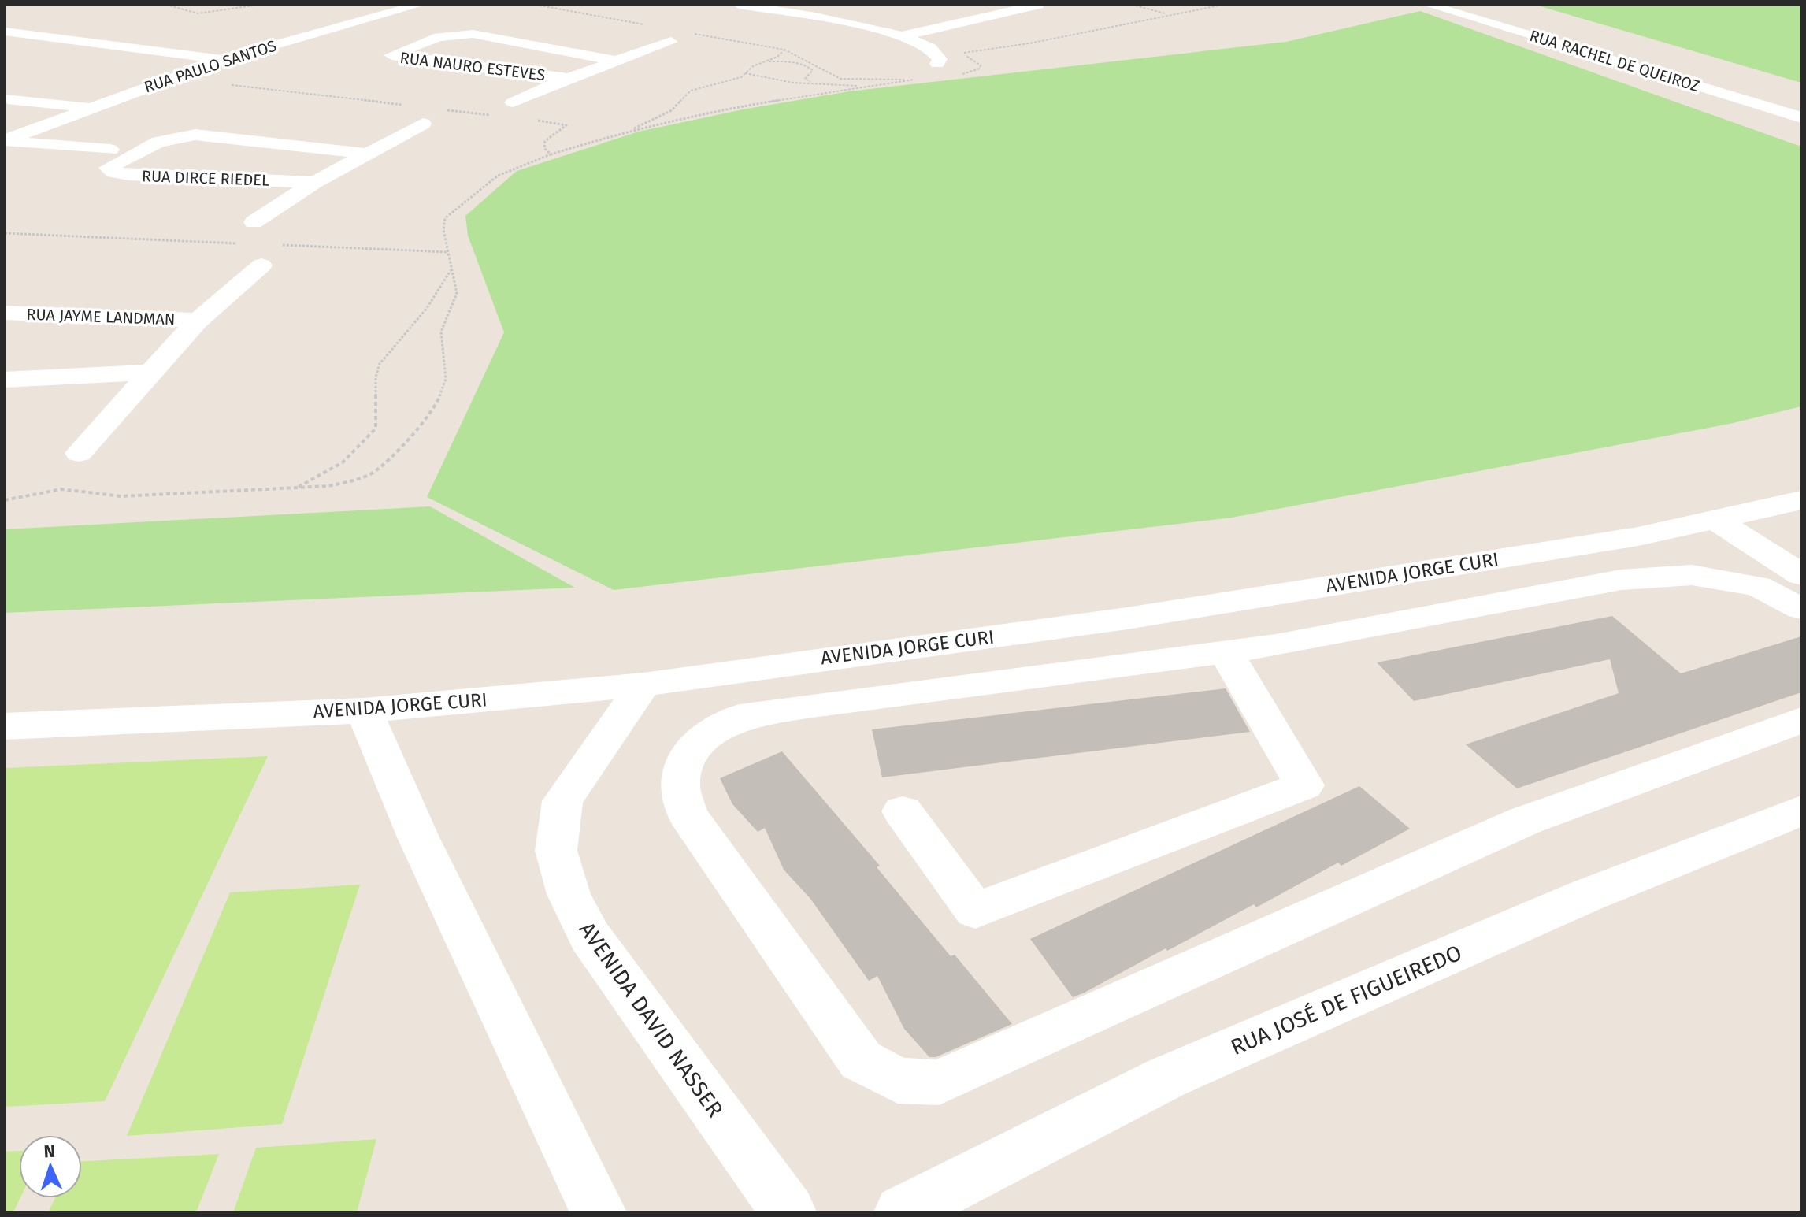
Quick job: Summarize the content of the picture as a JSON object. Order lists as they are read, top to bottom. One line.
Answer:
{"streets":{"street":["RUA RACHEL DE QUEIROZ","RUA PAULO SANTOS","RUA NAURO ESTEVES","RUA DIRCE RIEDEL","RUA JAYME LANDMAN","AVENIDA JORGE CURI","RUA JOSÉ DE FIGUEIREDO","AVENIDA DAVID NASSER"]},"crossings":[["AVENIDA JORGE CURI","AVENIDA DAVID NASSER"]],"north":"top"}
